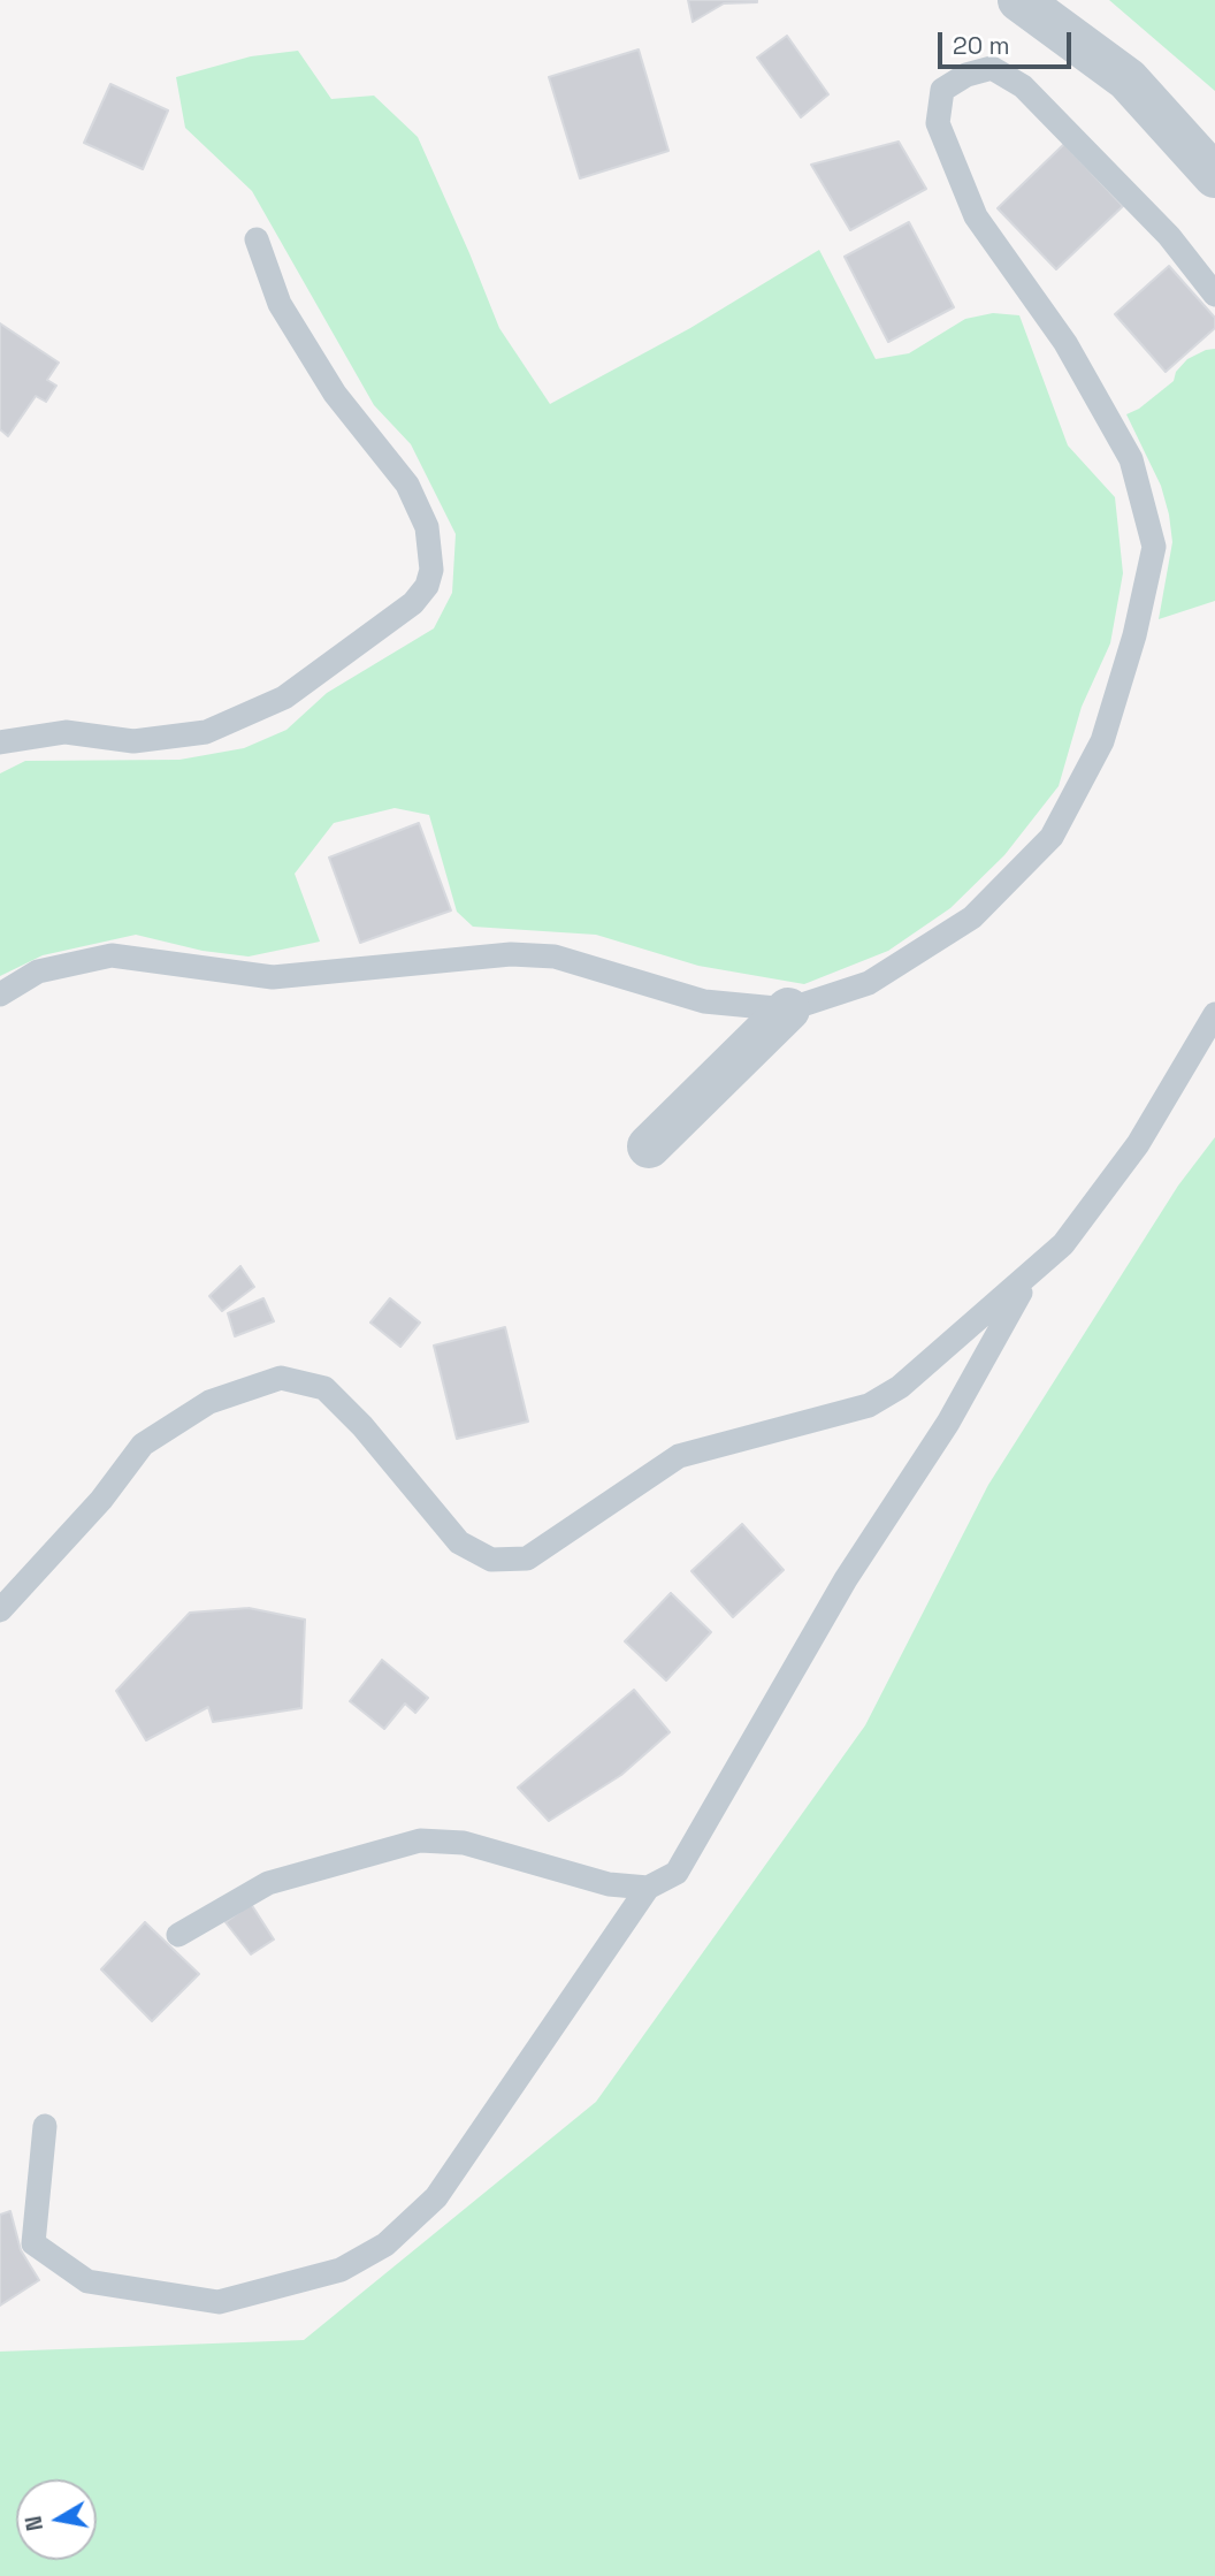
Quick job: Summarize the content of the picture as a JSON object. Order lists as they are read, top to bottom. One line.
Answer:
{"scale_bar":"20 m","north":"left"}
